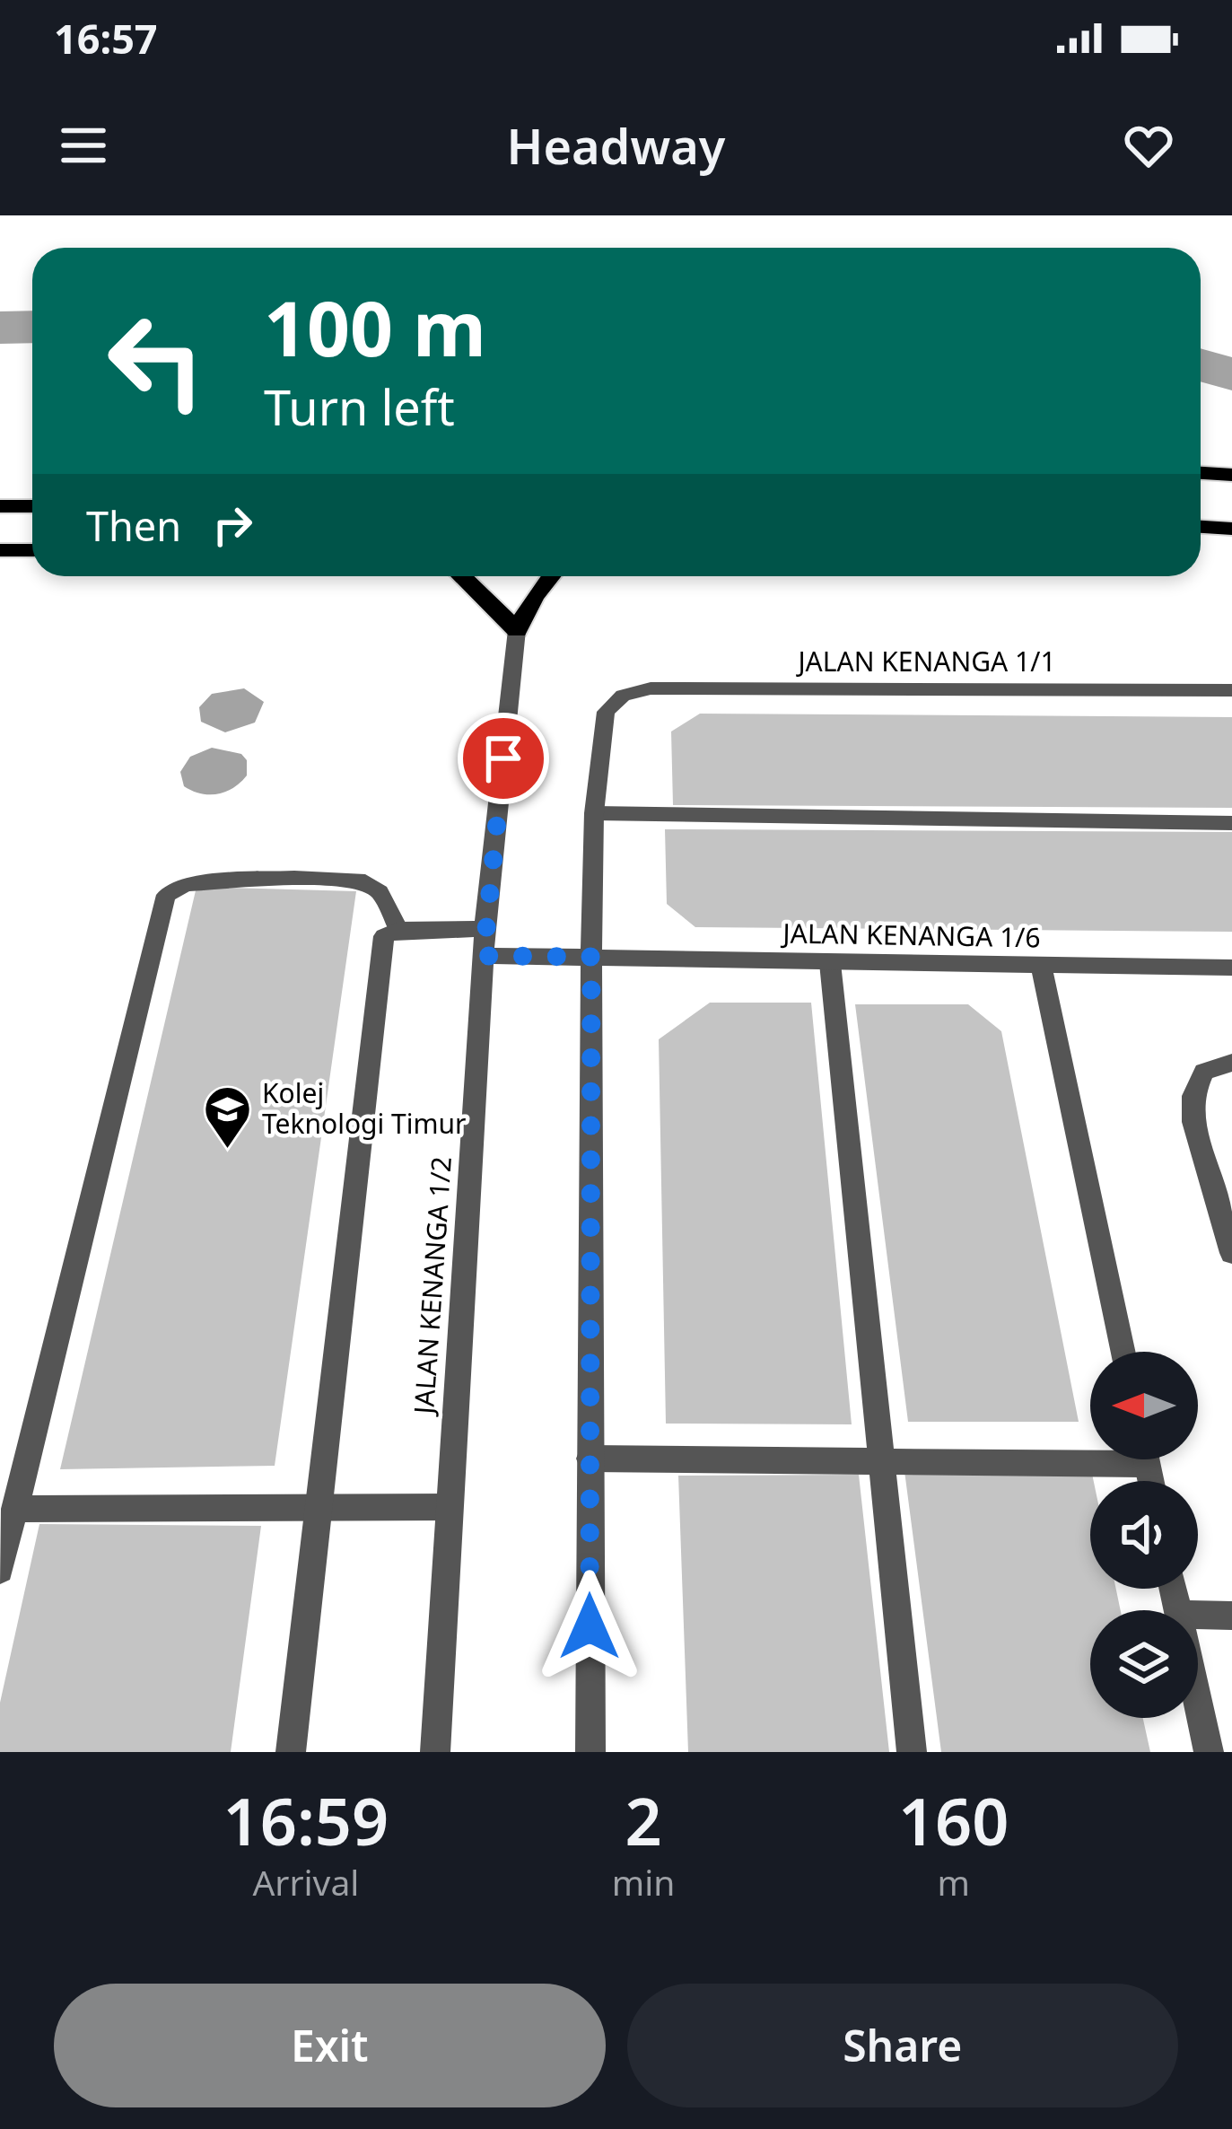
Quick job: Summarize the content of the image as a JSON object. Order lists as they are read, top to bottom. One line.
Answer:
{"streets":{"street":["JALAN KENANGA 1/1","JALAN KENANGA 1/6","JALAN KENANGA 1/2"]},"crossings":[["JALAN KENANGA 1/6","JALAN KENANGA 1/2"]],"places":{"school or university":["Kolej Teknologi Timur"]},"north":"left","page":{"status":"16:57","header":"Headway","turn":["100 m","Turn left"],"then":"Then","eta":["16:59","Arrival","2","min","160","m"],"buttons":["Exit","Share"]}}
